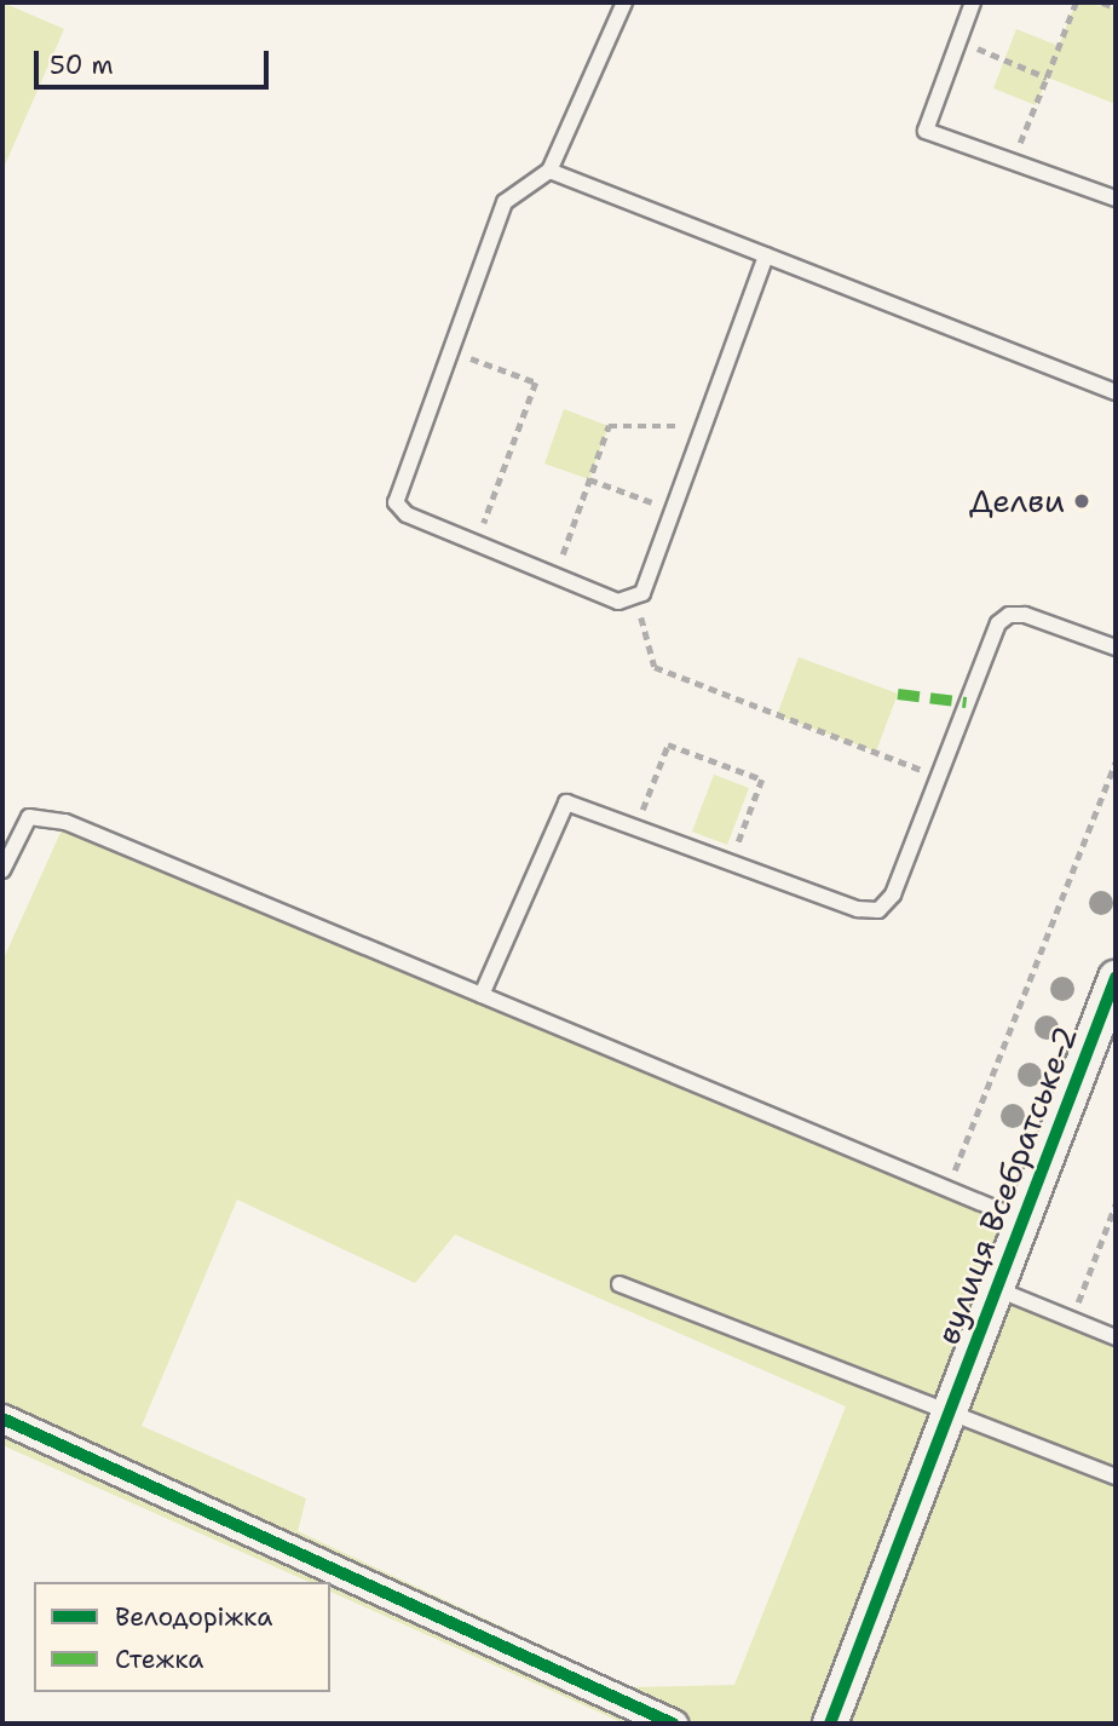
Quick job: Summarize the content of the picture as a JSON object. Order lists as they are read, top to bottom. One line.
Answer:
{"streets":{"street":["вулиця Всебратське-2"]},"places":["Делви"],"legend":["Велодоріжка","Стежка"],"scale_bar":"50 m"}
